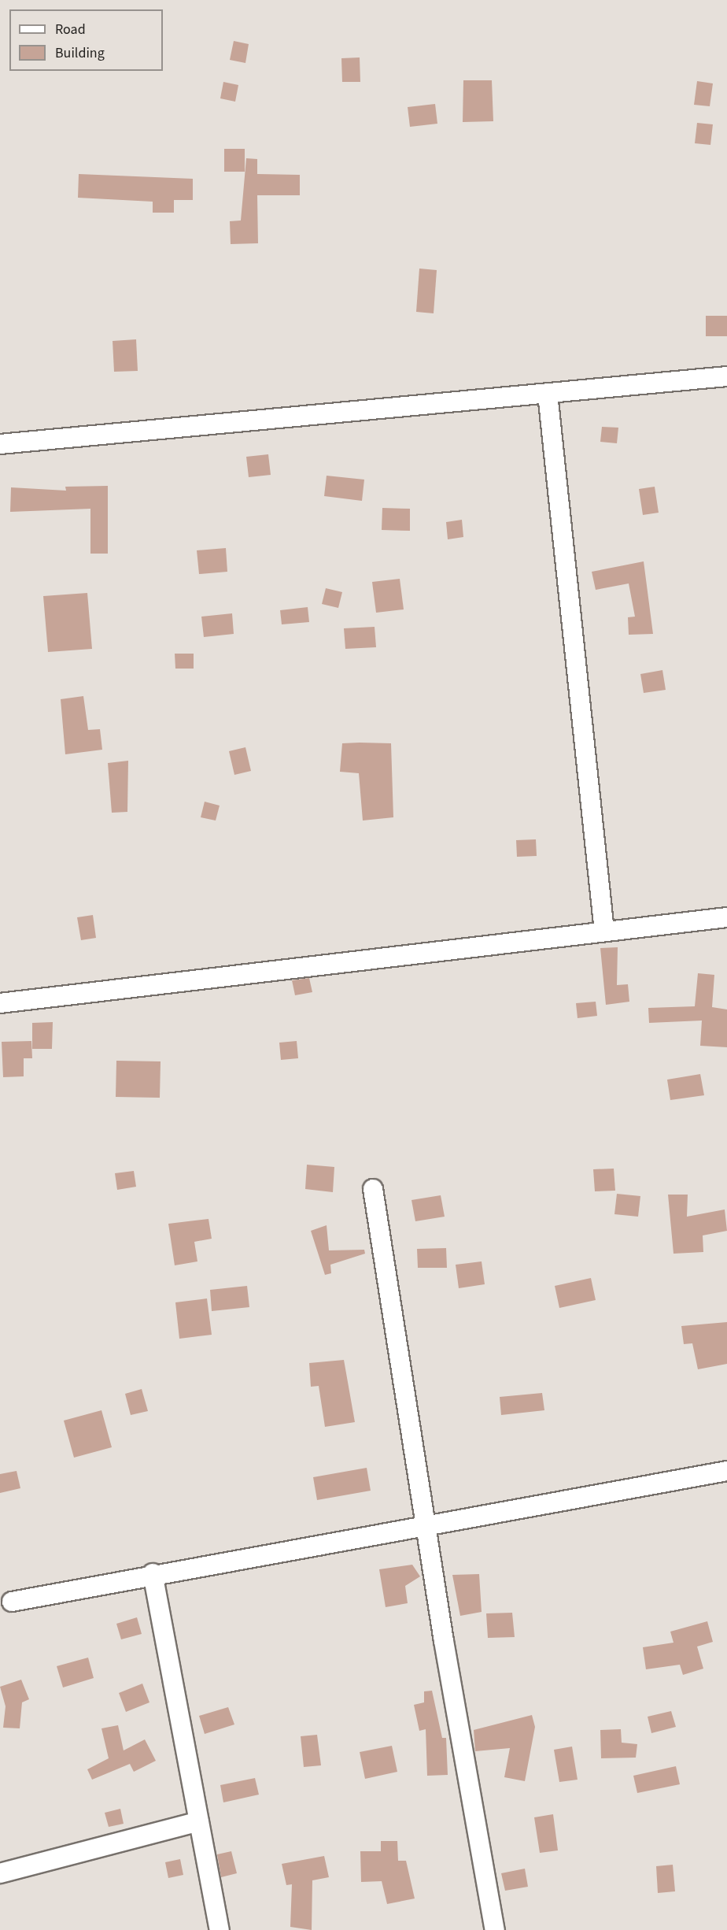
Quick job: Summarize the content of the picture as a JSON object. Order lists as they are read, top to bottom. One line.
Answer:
{"legend":["Road","Building"]}
